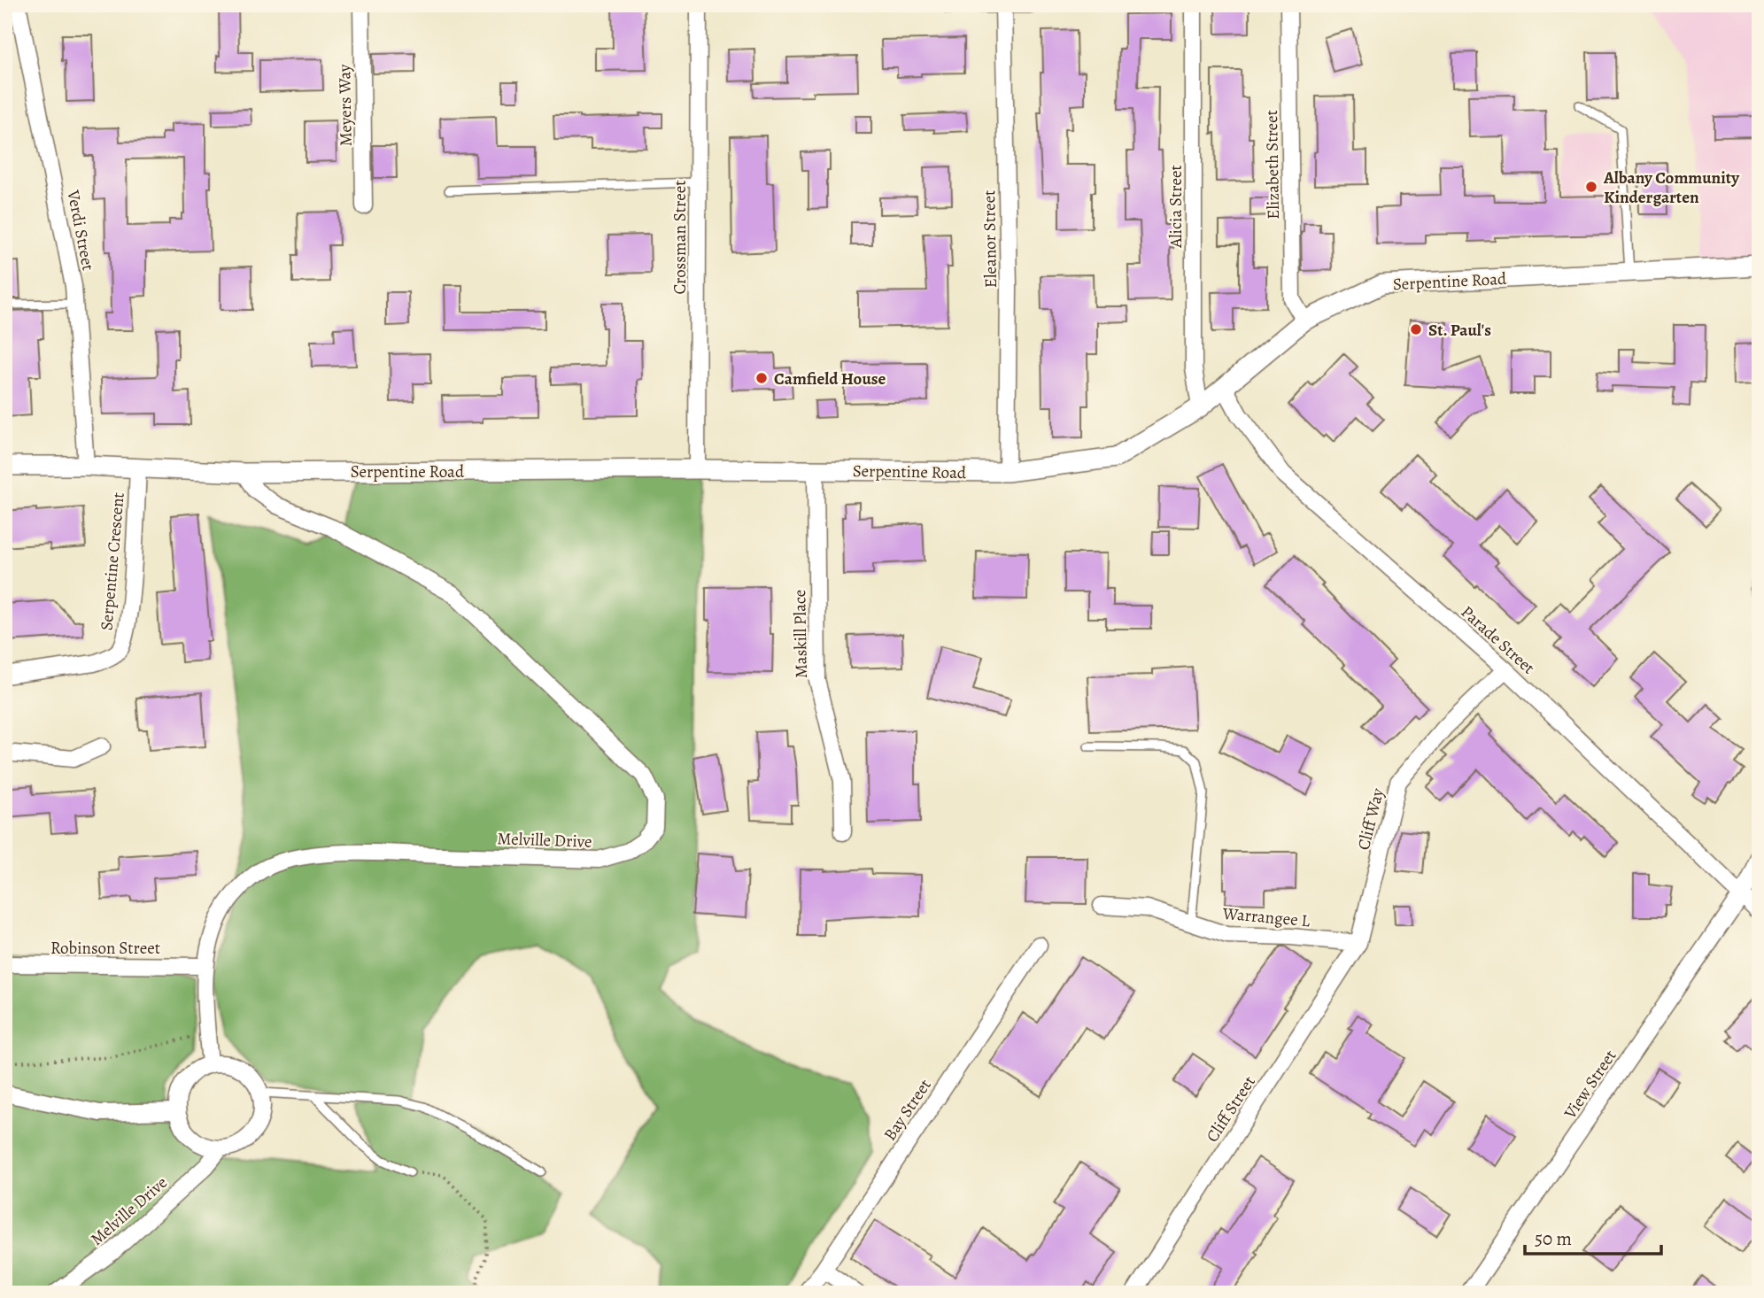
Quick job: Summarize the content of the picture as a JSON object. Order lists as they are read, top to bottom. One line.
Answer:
{"streets":{"street":["Meyers Way","Elizabeth Street","Alicia Street","Verdi Street","Crossman Street","Eleanor Street","Serpentine Road","Serpentine Crescent","Maskill Place","Parade Street","Cliff Way","Melville Drive","Warrangee L","Robinson Street","View Street","Cliff Street","Bay Street"]},"crossings":[["Elizabeth Street","Serpentine Road"],["Alicia Street","Serpentine Road"],["Verdi Street","Serpentine Road"],["Crossman Street","Serpentine Road"],["Eleanor Street","Serpentine Road"],["Serpentine Road","Serpentine Crescent"],["Serpentine Road","Maskill Place"],["Serpentine Road","Parade Street"],["Serpentine Road","Melville Drive"],["Parade Street","Cliff Way"],["Parade Street","View Street"],["Cliff Way","Warrangee L"],["Cliff Way","Cliff Street"],["Melville Drive","Robinson Street"],["Warrangee L","Cliff Street"]],"places":["Albany Community Kindergarten","St. Paul's","Camfield House"],"scale_bar":"50 m"}
